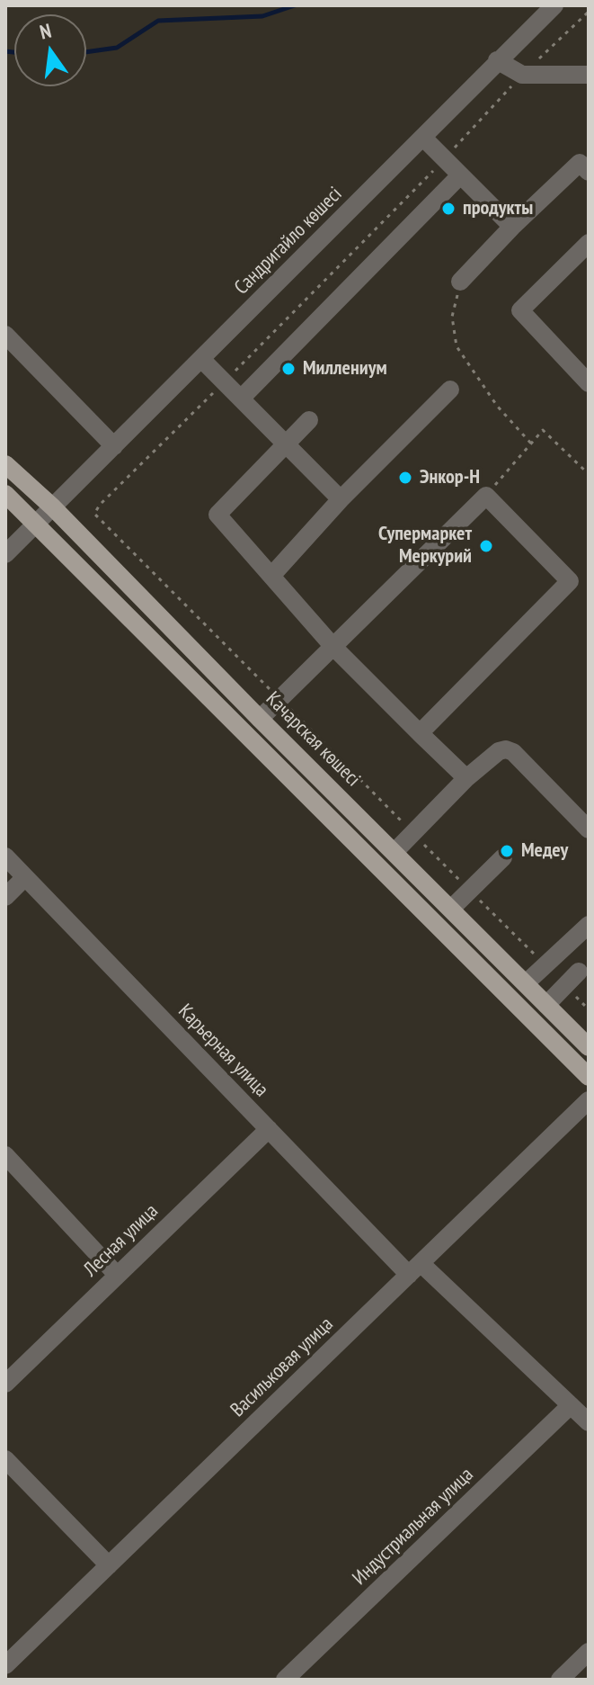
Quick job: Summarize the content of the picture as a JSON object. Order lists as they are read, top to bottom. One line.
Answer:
{"streets":{"main road":["Качарская көшесі"],"street":["Сандригайло көшесі","Карьерная улица","Лесная улица","Васильковая улица","Индустриальная улица"]},"crossings":[["Сандригайло көшесі","Качарская көшесі"],["Карьерная улица","Лесная улица"],["Карьерная улица","Васильковая улица"],["Карьерная улица","Индустриальная улица"]],"places":["продукты","Миллениум","Энкор-Н","Супермаркет Меркурий","Медеу"],"north":"top"}
